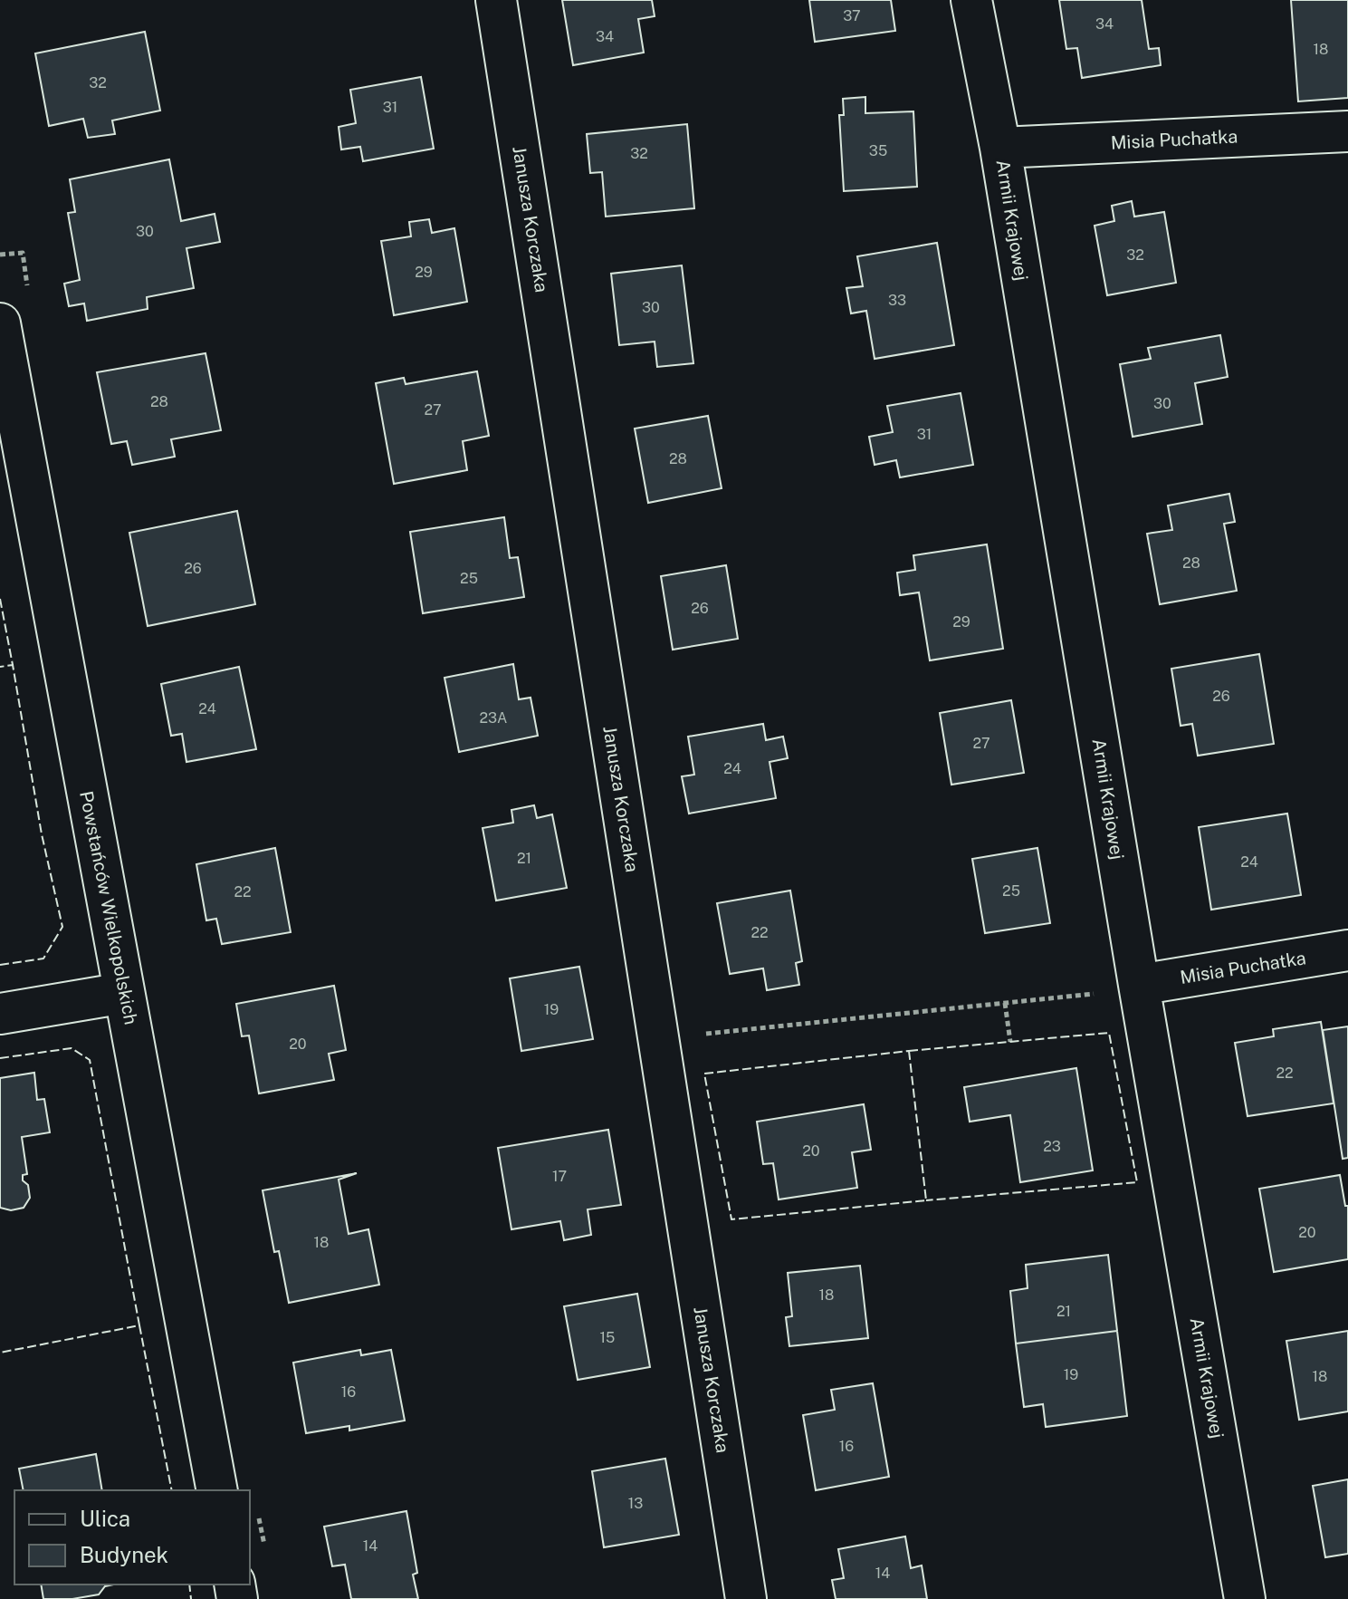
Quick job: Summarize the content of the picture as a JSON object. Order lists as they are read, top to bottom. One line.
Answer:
{"streets":{"street":["Misia Puchatka","Janusza Korczaka","Armii Krajowej","Powstańców Wielkopolskich"]},"crossings":[["Misia Puchatka","Armii Krajowej"]],"house_numbers":["37","34","34","18","32","31","35","32","30","32","29","33","30","28","30","27","31","28","28","26","25","26","29","26","24","23A","27","24","21","24","25","22","22","19","20","22","23","20","17","20","18","18","21","15","19","18","16","16","13","14","14"],"legend":["Ulica","Budynek"]}
